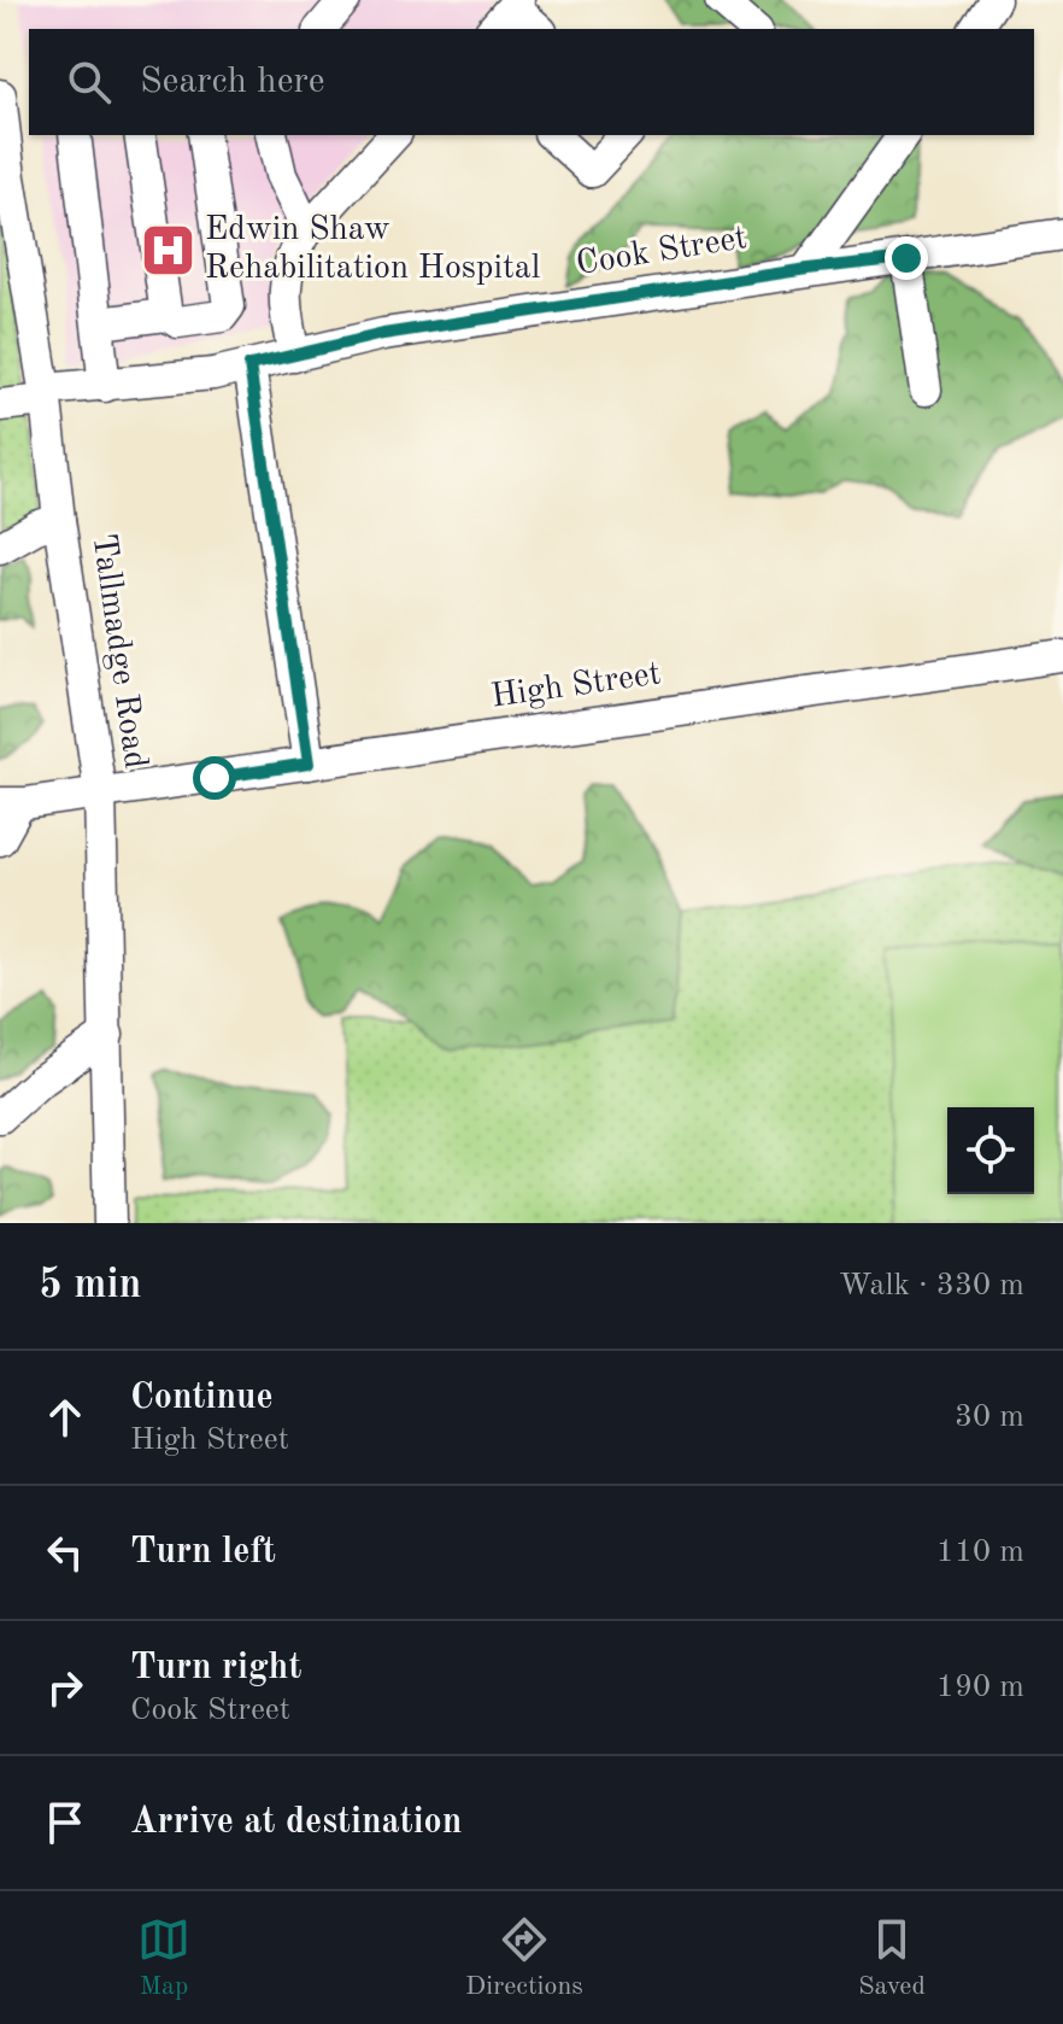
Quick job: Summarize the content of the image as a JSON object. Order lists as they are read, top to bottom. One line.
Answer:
{"streets":{"street":["Cook Street","Tallmadge Road","High Street"]},"crossings":[["Cook Street","Tallmadge Road"],["Tallmadge Road","High Street"]],"places":{"hospital":["Edwin Shaw Rehabilitation Hospital"]},"page":{"search":"Search here","heading":["5 min","Walk · 330 m"],"list":[["Continue","High Street","30 m"],["Turn left","110 m"],["Turn right","Cook Street","190 m"],"Arrive at destination"],"nav":["Map","Directions","Saved"]}}
